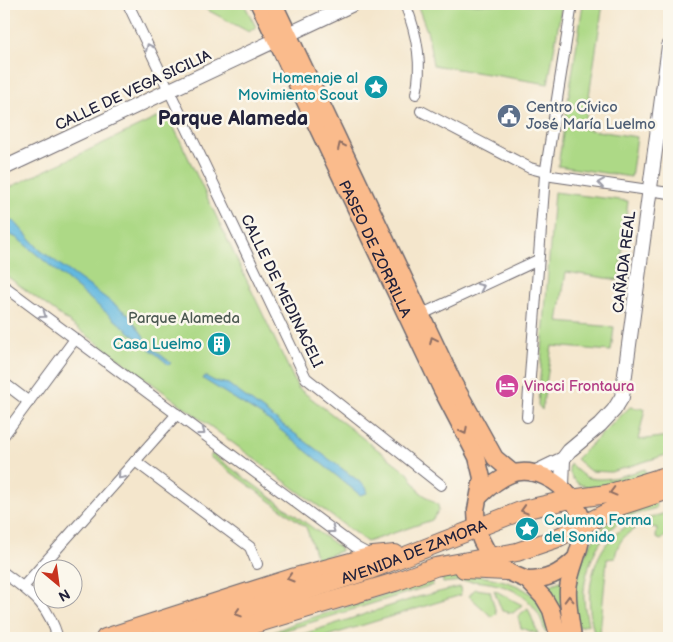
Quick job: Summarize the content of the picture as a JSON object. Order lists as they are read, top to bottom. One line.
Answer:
{"streets":{"highway":["AVENIDA DE ZAMORA"],"main road":["PASEO DE ZORRILLA"],"street":["CALLE DE VEGA SICILIA","CAÑADA REAL","CALLE DE MEDINACELI"]},"crossings":[["CALLE DE VEGA SICILIA","PASEO DE ZORRILLA"],["CALLE DE VEGA SICILIA","CALLE DE MEDINACELI"],["PASEO DE ZORRILLA","AVENIDA DE ZAMORA"]],"districts":["Parque Alameda"],"parks":["Parque Alameda"],"places":{"place":["Homenaje al Movimiento Scout","Columna Forma del Sonido"],"public building":["Centro Cívico José María Luelmo"],"building":["Casa Luelmo"],"hotel":["Vincci Frontaura"]},"north":"bottom right"}
